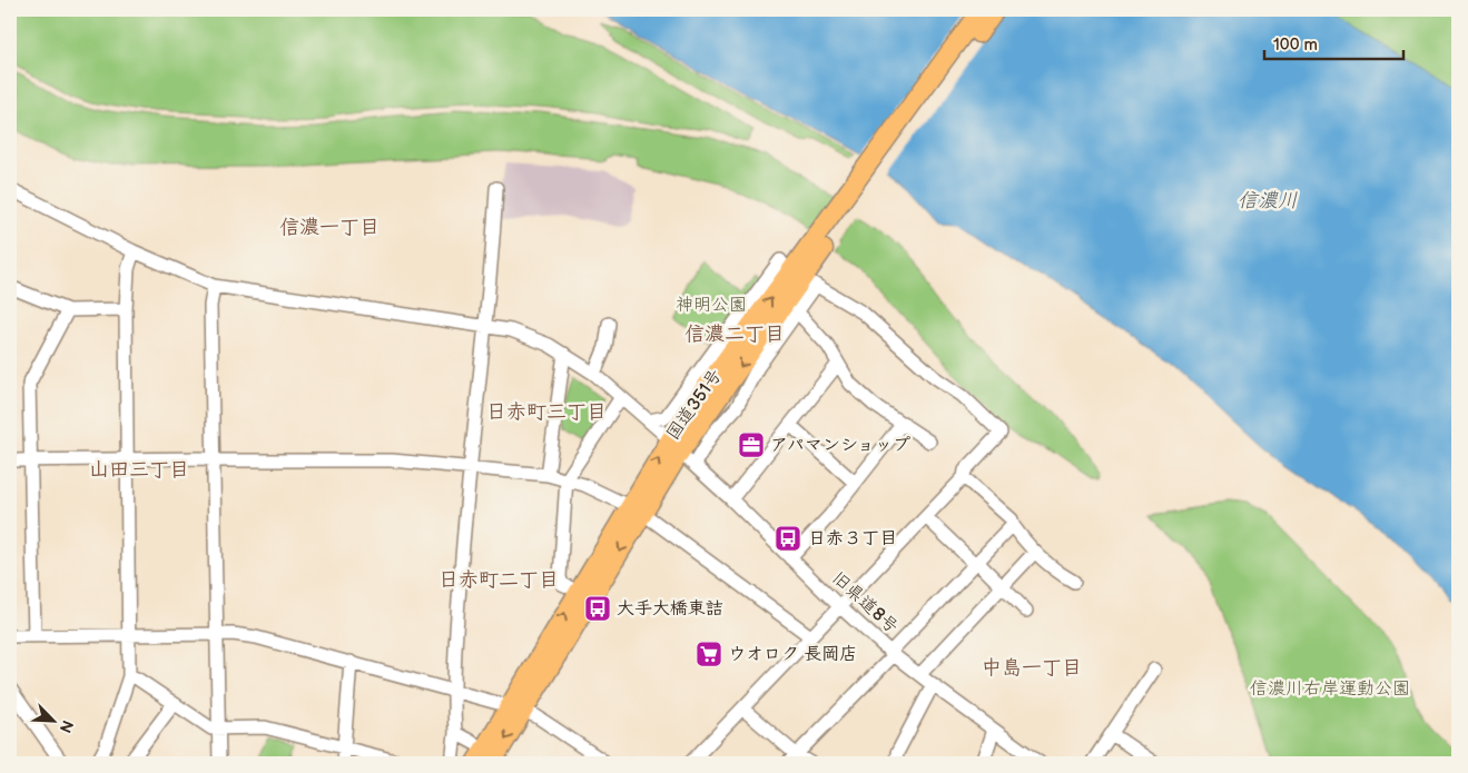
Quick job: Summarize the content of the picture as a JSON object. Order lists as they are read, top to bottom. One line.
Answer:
{"streets":{"highway":["国道351号"],"street":["旧県道8号"]},"crossings":[["国道351号","旧県道8号"]],"districts":["信濃一丁目","信濃二丁目","日赤町三丁目","山田三丁目","日赤町二丁目","中島一丁目"],"water":["信濃川"],"parks":["神明公園","信濃川右岸運動公園"],"places":{"office":["アパマンショップ"],"bus stop":["日赤３丁目","大手大橋東詰"],"supermarket":["ウオロク 長岡店"]},"scale_bar":"100 m","north":"bottom right"}
